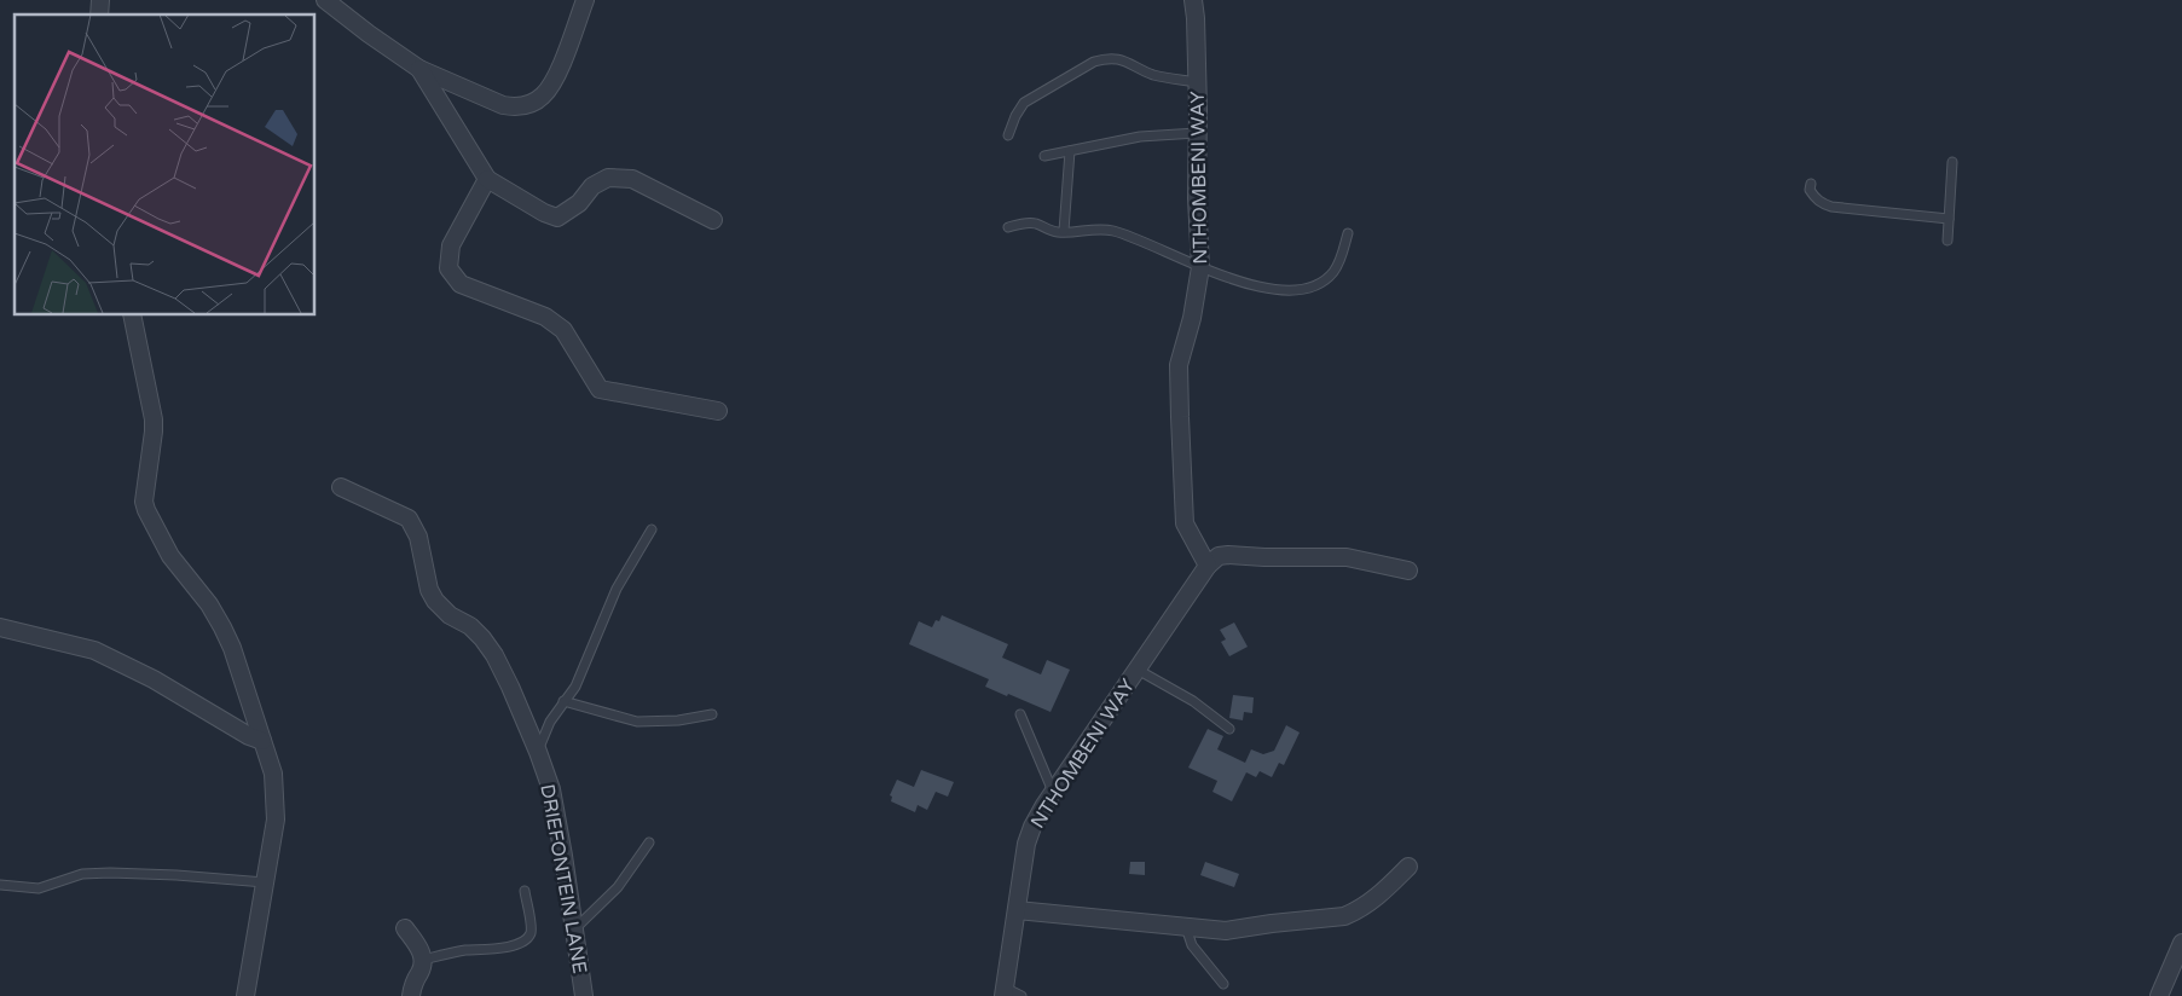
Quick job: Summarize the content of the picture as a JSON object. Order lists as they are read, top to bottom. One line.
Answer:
{"streets":{"street":["NTHOMBENI WAY","DRIEFONTEIN LANE"]}}
